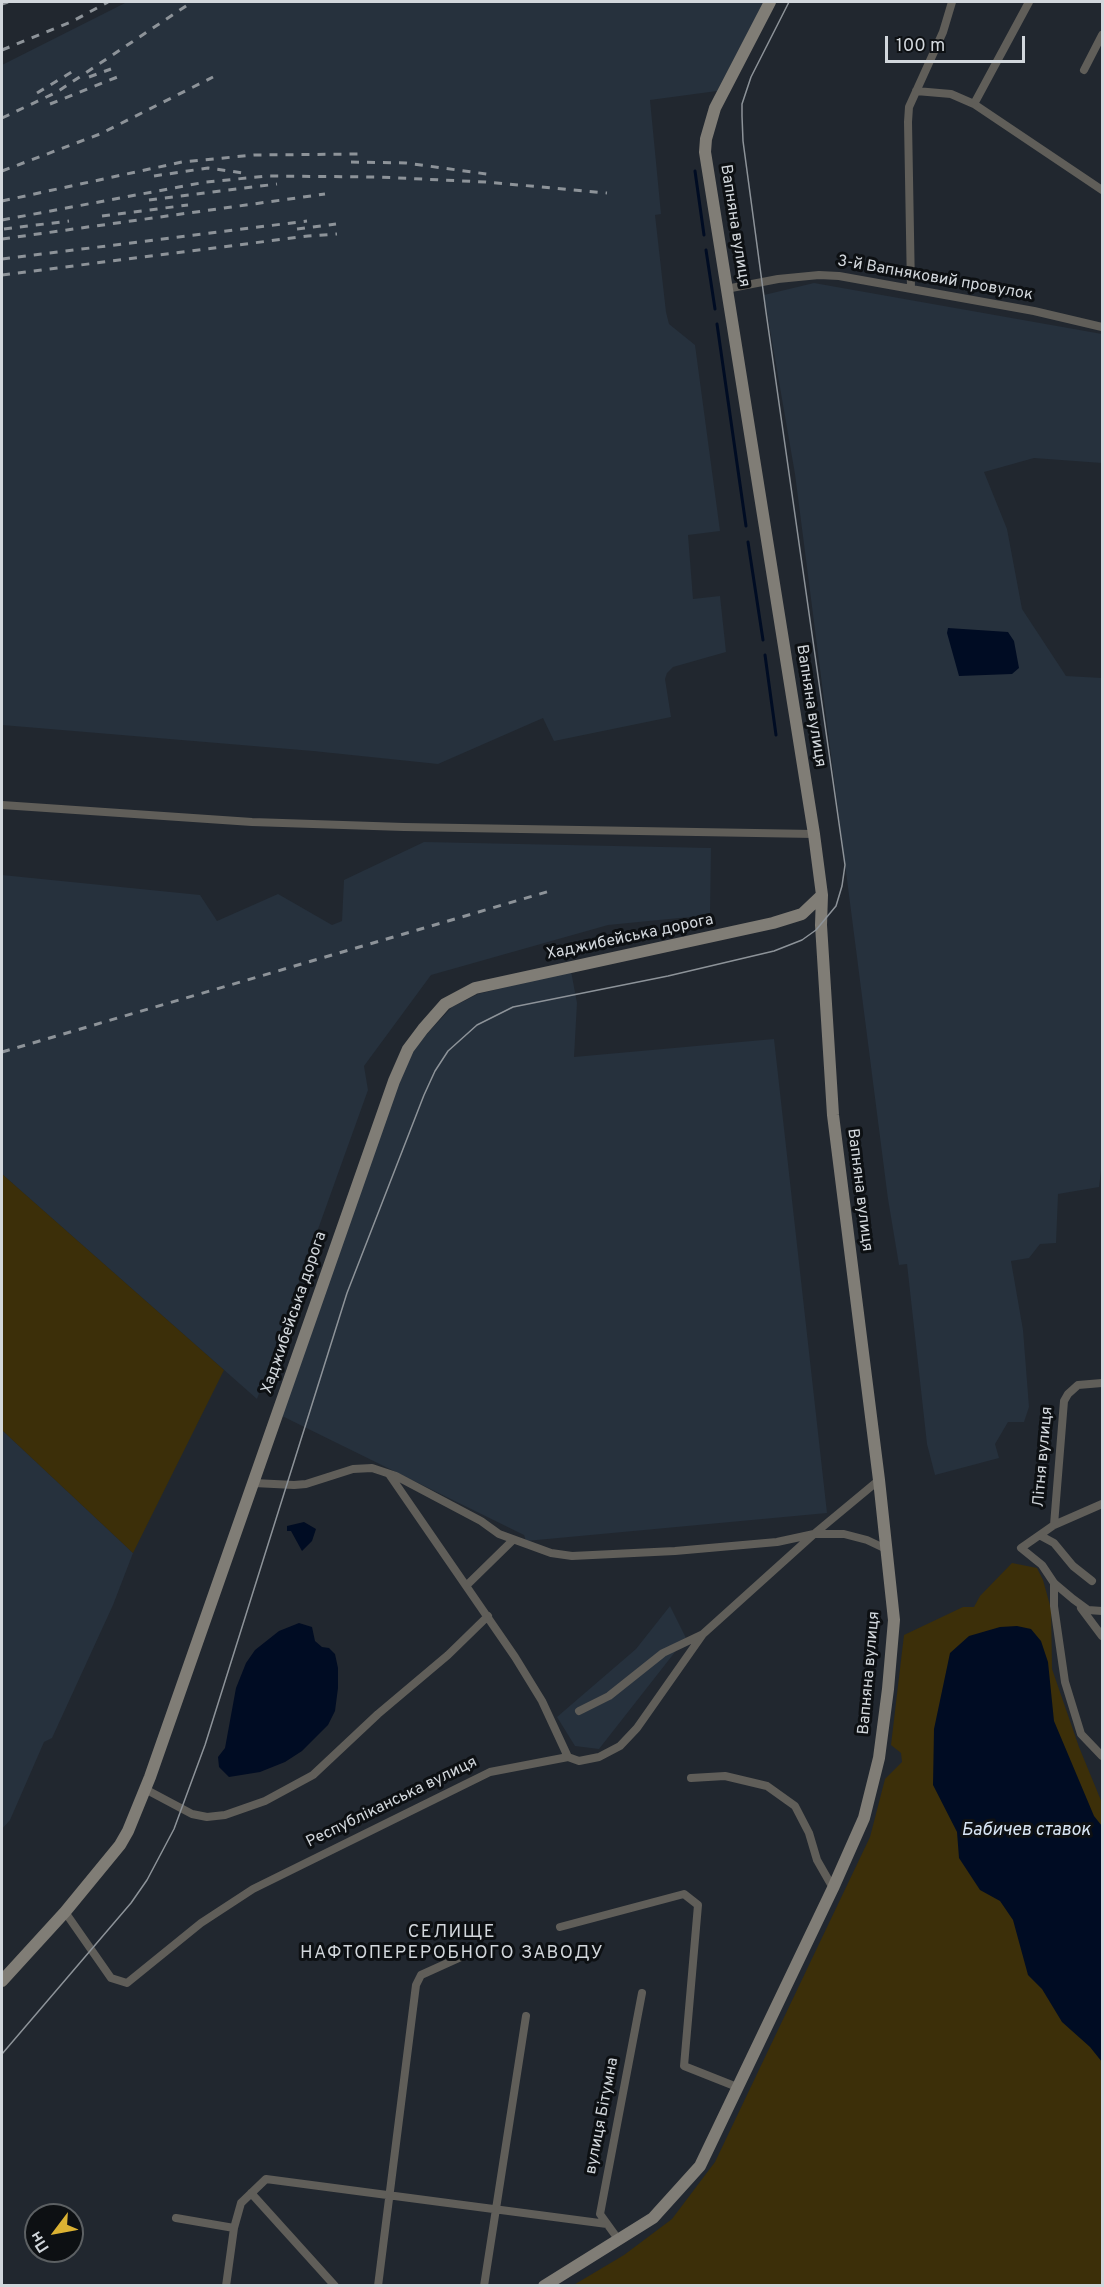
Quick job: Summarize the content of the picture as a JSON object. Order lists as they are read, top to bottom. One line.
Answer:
{"streets":{"street":["Вапняна вулиця","3-й Вапняковий провулок","Хаджибейська дорога","Літня вулиця","Республіканська вулиця","вулиця Бітумна"]},"crossings":[["Вапняна вулиця","3-й Вапняковий провулок"],["Вапняна вулиця","Хаджибейська дорога"],["Вапняна вулиця","Республіканська вулиця"],["Вапняна вулиця","вулиця Бітумна"],["Хаджибейська дорога","Республіканська вулиця"]],"districts":["СЕЛИЩЕ НАФТОПЕРЕРОБНОГО ЗАВОДУ"],"water":["Бабичев ставок"],"scale_bar":"100 m","north":"bottom left"}
